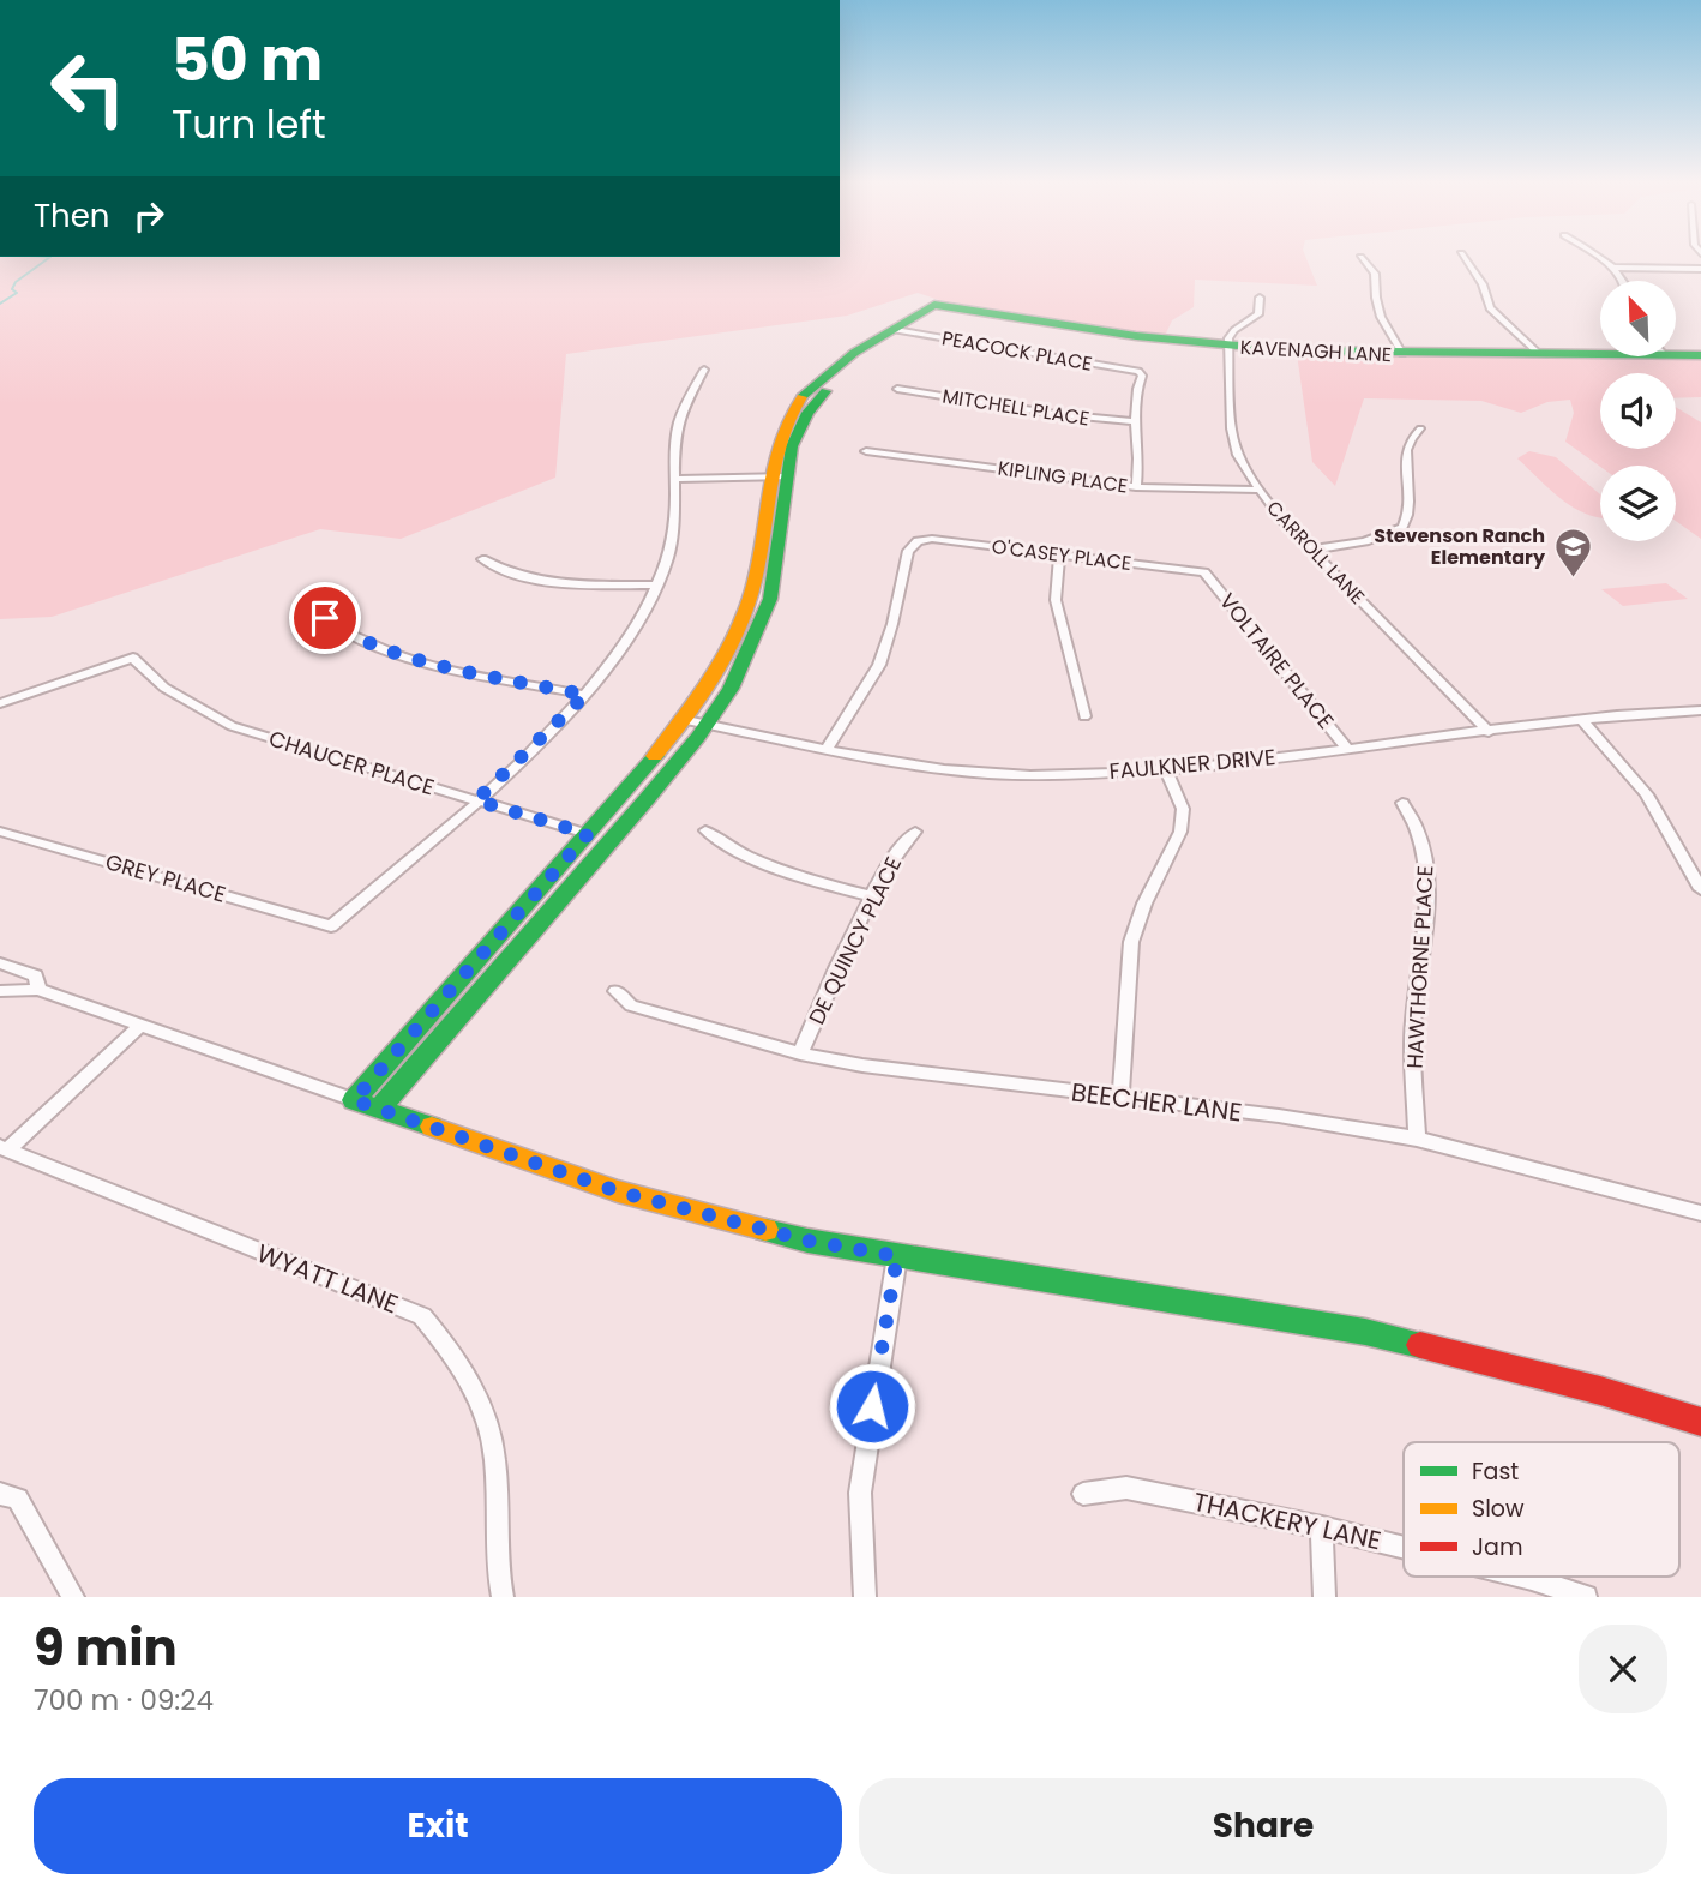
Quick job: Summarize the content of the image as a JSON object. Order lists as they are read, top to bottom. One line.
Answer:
{"streets":{"main road":["KAVENAGH LANE"],"street":["PEACOCK PLACE","MITCHELL PLACE","KIPLING PLACE","CARROLL LANE","O'CASEY PLACE","VOLTAIRE PLACE","CHAUCER PLACE","FAULKNER DRIVE","GREY PLACE","DE QUINCY PLACE","HAWTHORNE PLACE","BEECHER LANE","WYATT LANE","THACKERY LANE"]},"crossings":[["PEACOCK PLACE","KAVENAGH LANE"],["PEACOCK PLACE","MITCHELL PLACE"],["KAVENAGH LANE","CARROLL LANE"],["KIPLING PLACE","CARROLL LANE"],["CARROLL LANE","FAULKNER DRIVE"],["O'CASEY PLACE","VOLTAIRE PLACE"],["O'CASEY PLACE","FAULKNER DRIVE"],["VOLTAIRE PLACE","FAULKNER DRIVE"],["CHAUCER PLACE","GREY PLACE"],["DE QUINCY PLACE","BEECHER LANE"],["HAWTHORNE PLACE","BEECHER LANE"]],"places":{"school or university":["Stevenson Ranch Elementary"]},"legend":["Fast","Slow","Jam"],"north":"top left","page":{"turn":["50 m","Turn left"],"then":"Then","heading":["9 min","700 m · 09:24"],"buttons":["Exit","Share"]}}
